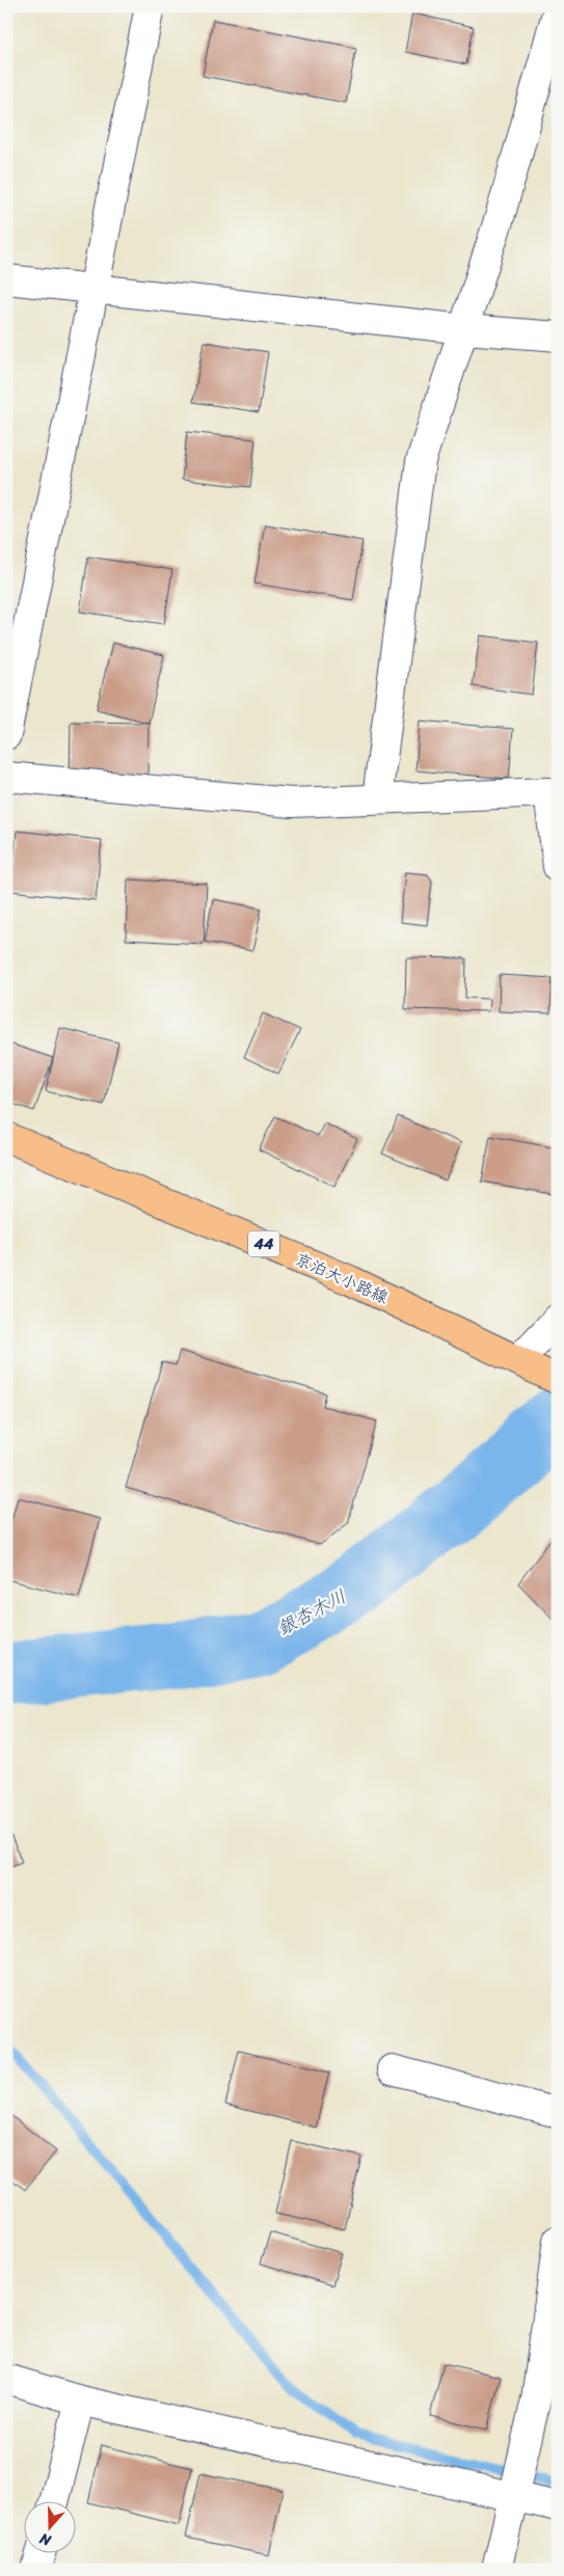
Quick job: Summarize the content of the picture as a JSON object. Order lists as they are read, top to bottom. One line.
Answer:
{"streets":{"main road":["44","京泊大小路線"]},"water":["銀杏木川"],"north":"bottom"}
